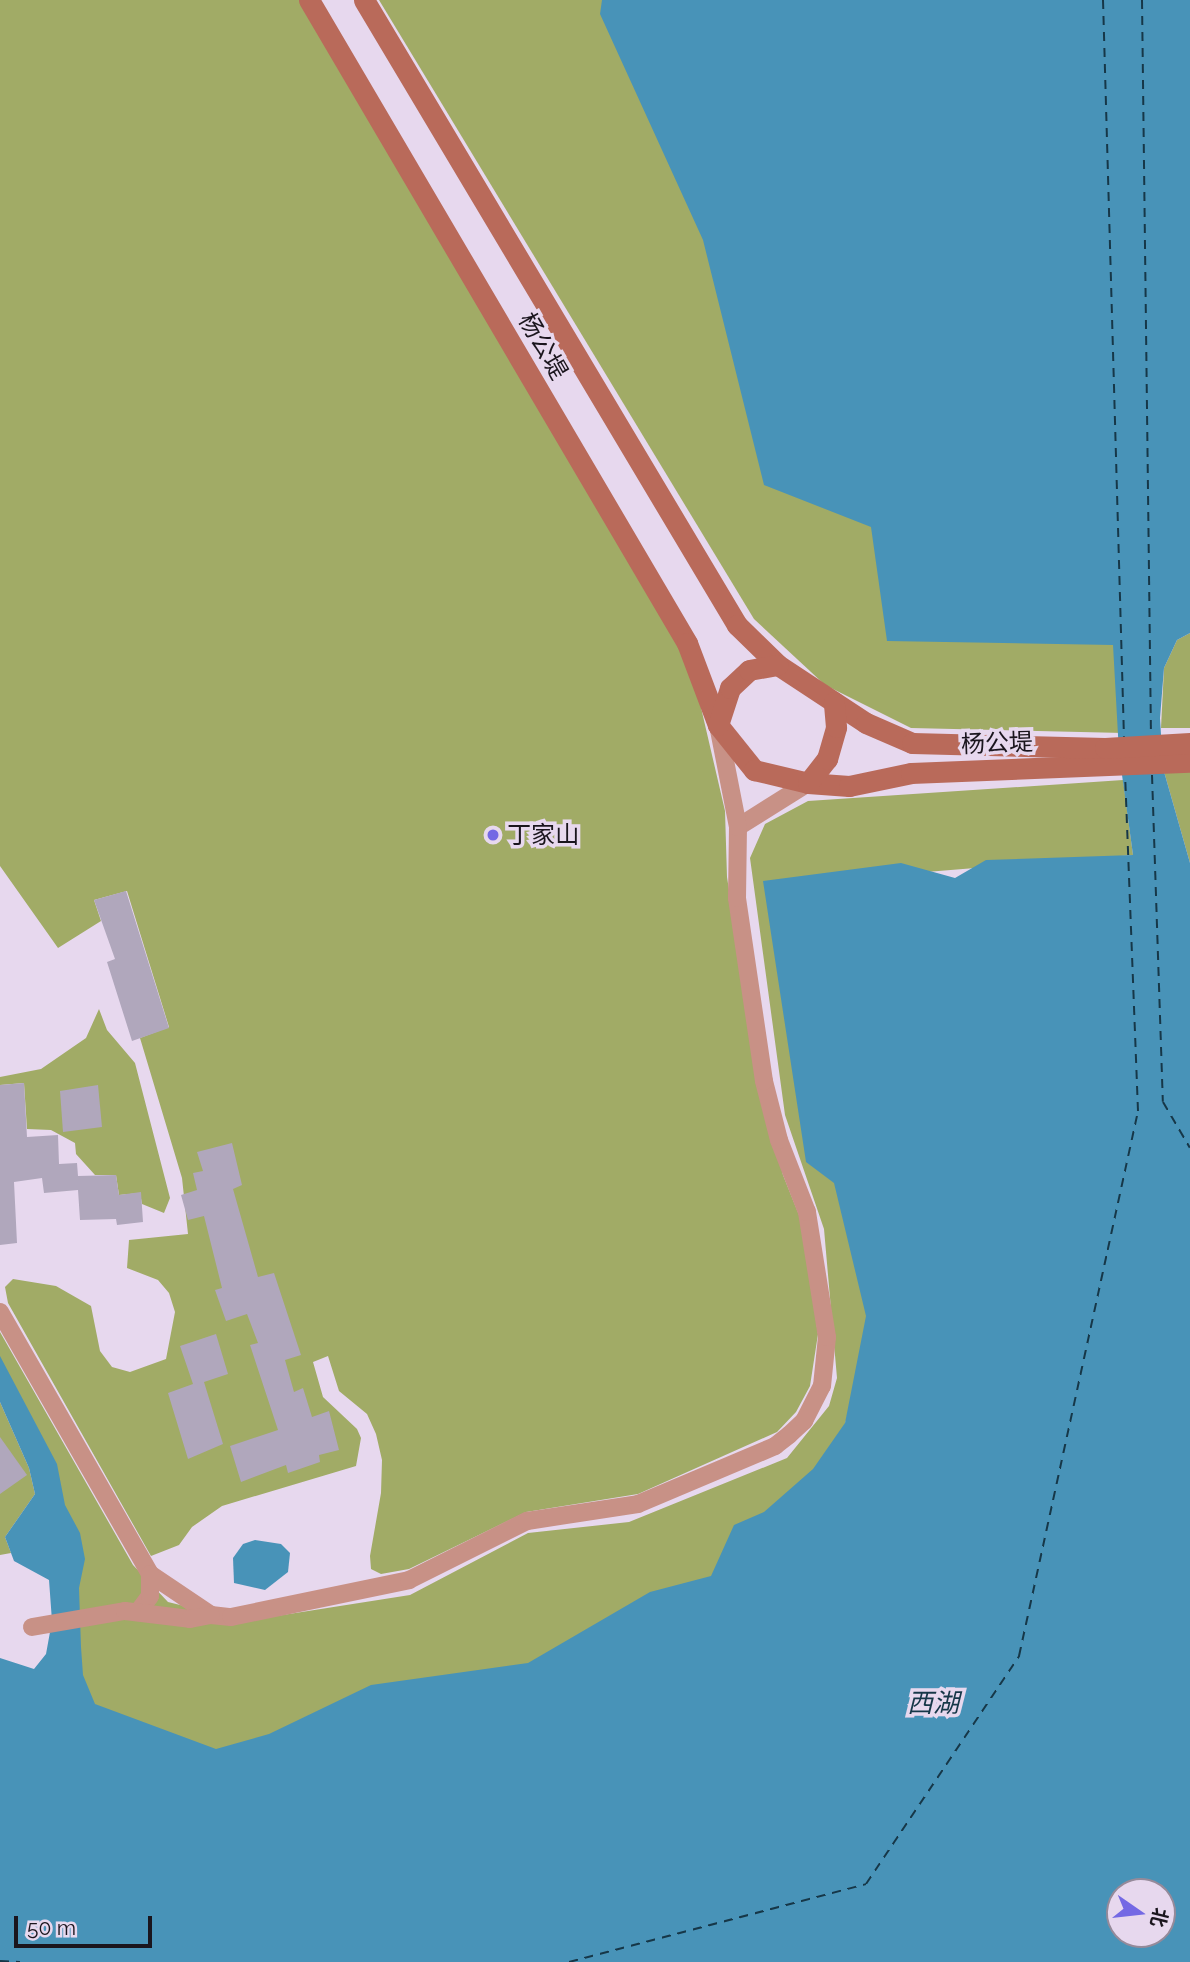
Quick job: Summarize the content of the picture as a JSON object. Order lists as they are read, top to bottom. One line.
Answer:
{"streets":{"main road":["杨公堤"]},"water":["西湖"],"places":["丁家山"],"scale_bar":"50 m","north":"right"}
